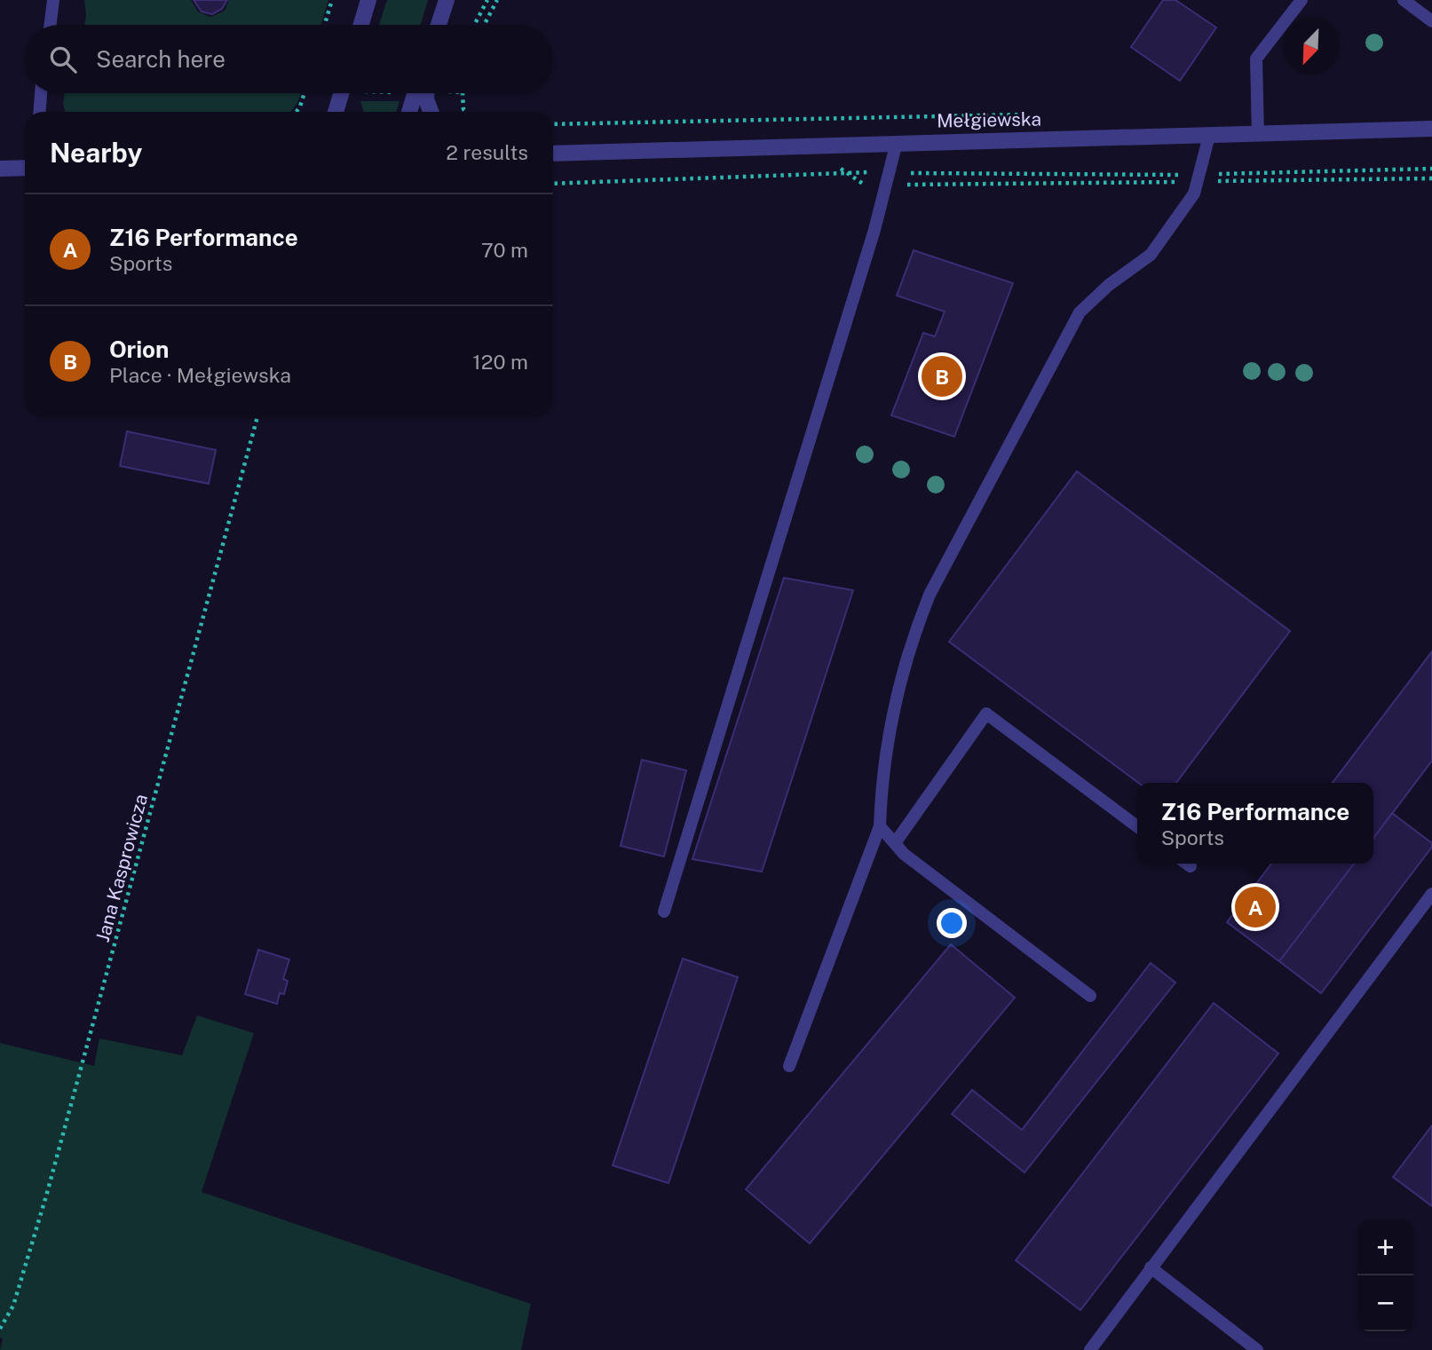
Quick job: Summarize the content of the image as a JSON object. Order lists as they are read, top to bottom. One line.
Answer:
{"streets":{"street":["Mełgiewska"],"path":["Jana Kasprowicza"]},"north":"bottom left","page":{"search":"Search here","heading":["Nearby","2 results"],"list":[{"mark":"A","name":"Z16 Performance","note":"Sports","value":"70 m"},{"mark":"B","name":"Orion","note":"Place · Mełgiewska","value":"120 m"}],"pins":["B","A"],"popup":["Z16 Performance","Sports"],"map_buttons":["+","−"]}}
